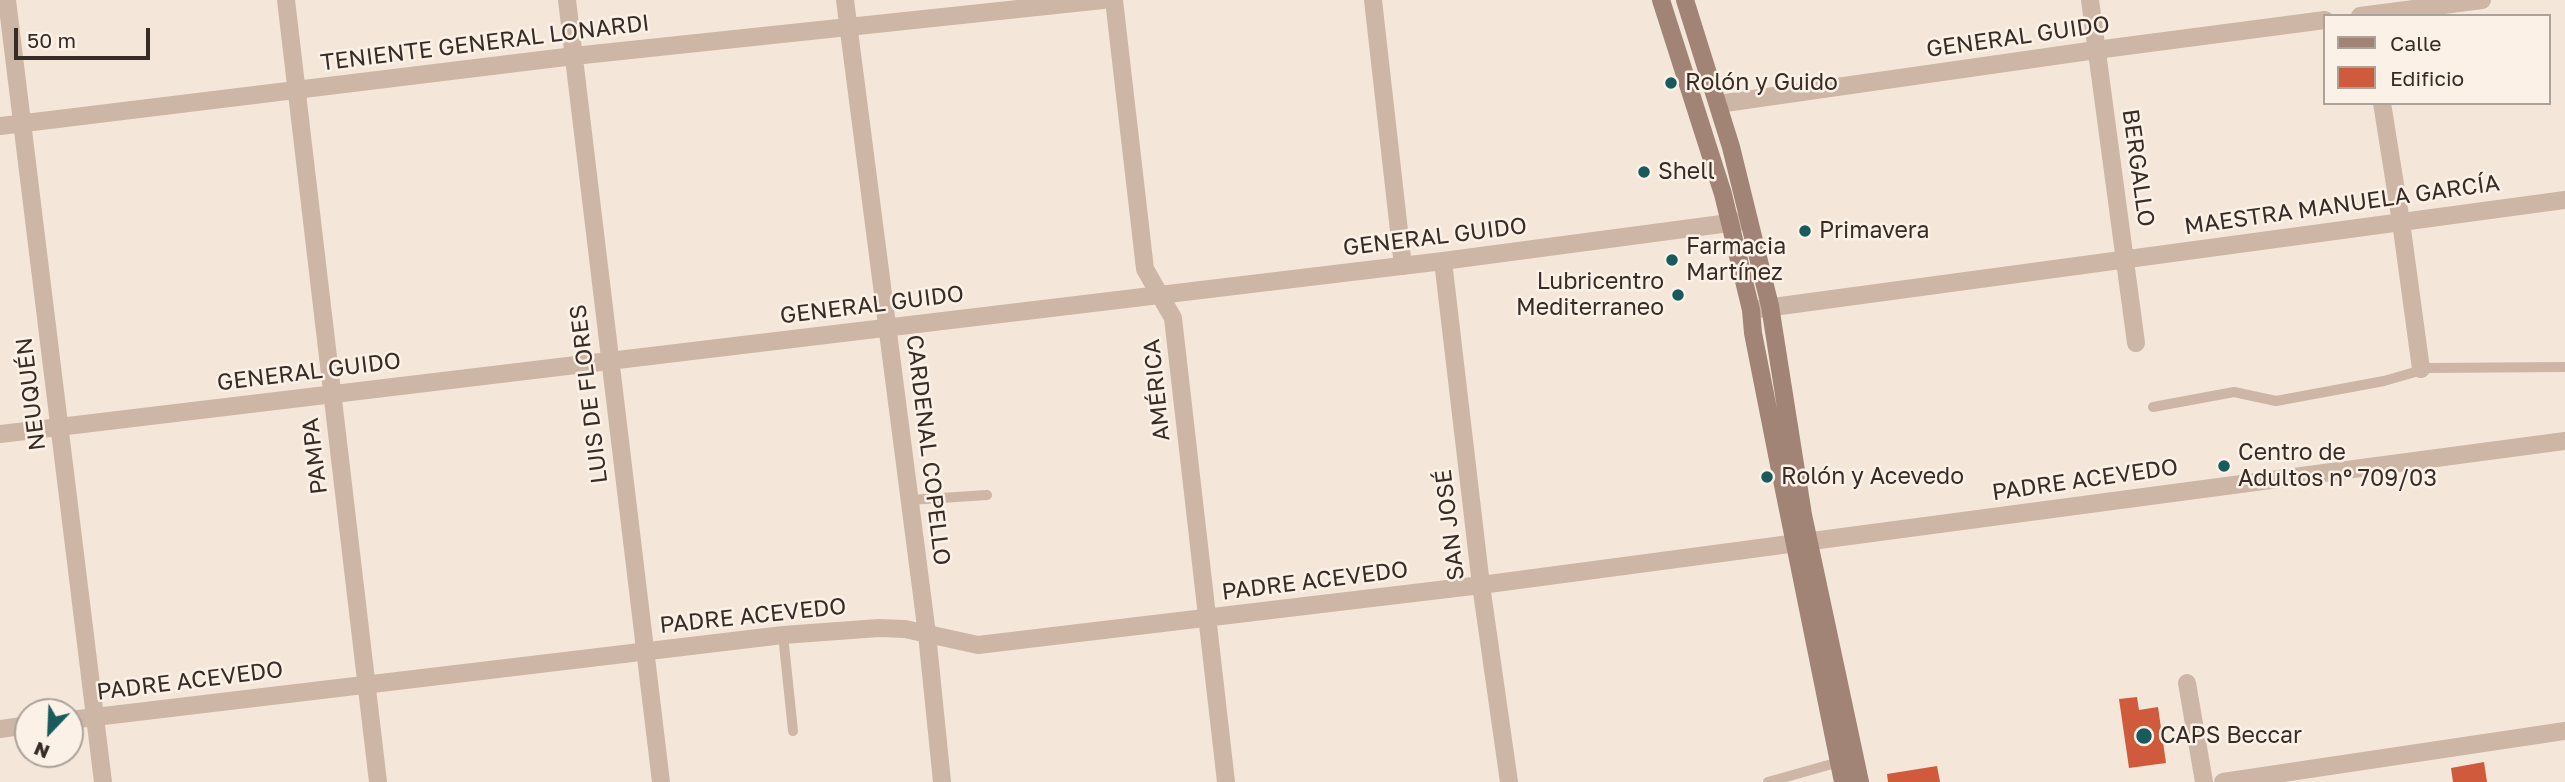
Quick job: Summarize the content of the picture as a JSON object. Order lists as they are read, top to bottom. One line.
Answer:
{"streets":{"street":["GENERAL GUIDO","TENIENTE GENERAL LONARDI","BERGALLO","MAESTRA MANUELA GARCÍA","AMÉRICA","NEUQUÉN","LUIS DE FLORES","CARDENAL COPELLO","PAMPA","PADRE ACEVEDO","SAN JOSÉ"]},"crossings":[["GENERAL GUIDO","BERGALLO"],["GENERAL GUIDO","AMÉRICA"],["GENERAL GUIDO","NEUQUÉN"],["GENERAL GUIDO","LUIS DE FLORES"],["GENERAL GUIDO","CARDENAL COPELLO"],["GENERAL GUIDO","PAMPA"],["GENERAL GUIDO","SAN JOSÉ"],["TENIENTE GENERAL LONARDI","NEUQUÉN"],["TENIENTE GENERAL LONARDI","LUIS DE FLORES"],["TENIENTE GENERAL LONARDI","CARDENAL COPELLO"],["TENIENTE GENERAL LONARDI","PAMPA"],["BERGALLO","MAESTRA MANUELA GARCÍA"],["AMÉRICA","PADRE ACEVEDO"],["NEUQUÉN","PADRE ACEVEDO"],["LUIS DE FLORES","PADRE ACEVEDO"],["CARDENAL COPELLO","PADRE ACEVEDO"],["PAMPA","PADRE ACEVEDO"],["PADRE ACEVEDO","SAN JOSÉ"]],"places":["Rolón y Guido","Shell","Primavera","Farmacia Martínez","Lubricentro Mediterraneo","Centro de Adultos nº 709/03","Rolón y Acevedo","CAPS Beccar"],"legend":["Calle","Edificio"],"scale_bar":"50 m","north":"bottom left"}
